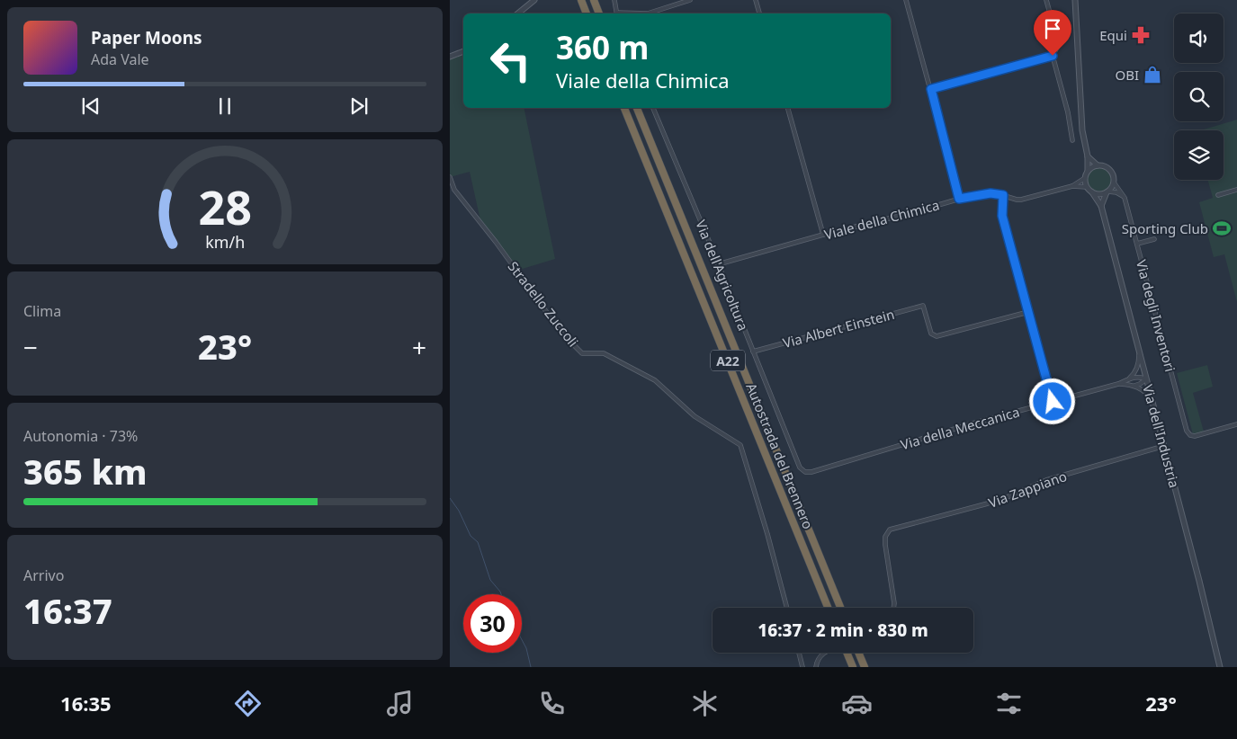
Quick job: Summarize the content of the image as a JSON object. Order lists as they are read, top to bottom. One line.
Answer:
{"streets":{"highway":["A22","Autostrada del Brennero"],"street":["Viale della Chimica","Via dell'Agricoltura","Stradello Zuccoli","Via degli Inventori","Via Albert Einstein","Via della Meccanica","Via dell'Industria","Via Zappiano"]},"crossings":[["Viale della Chimica","Via dell'Agricoltura"],["Viale della Chimica","Via degli Inventori"],["Viale della Chimica","Via dell'Industria"],["Via dell'Agricoltura","Via Albert Einstein"],["Via dell'Agricoltura","Via della Meccanica"],["Via degli Inventori","Via dell'Industria"],["Via della Meccanica","Via dell'Industria"],["Via dell'Industria","Via Zappiano"]],"places":{"pharmacy":["Equi"],"shop":["OBI"],"sports":["Sporting Club"]},"page":{"turn":["360 m","Viale della Chimica"],"song":["Paper Moons","Ada Vale"],"tile":["Clima",["Autonomia · 73%","365 km"],["Arrivo","16:37"]],"heat":["−","23°","+"],"limit":"30","trip":"16:37 · 2 min · 830 m","tabs":["16:35","23°"],"gauge":["28","km/h"]}}
